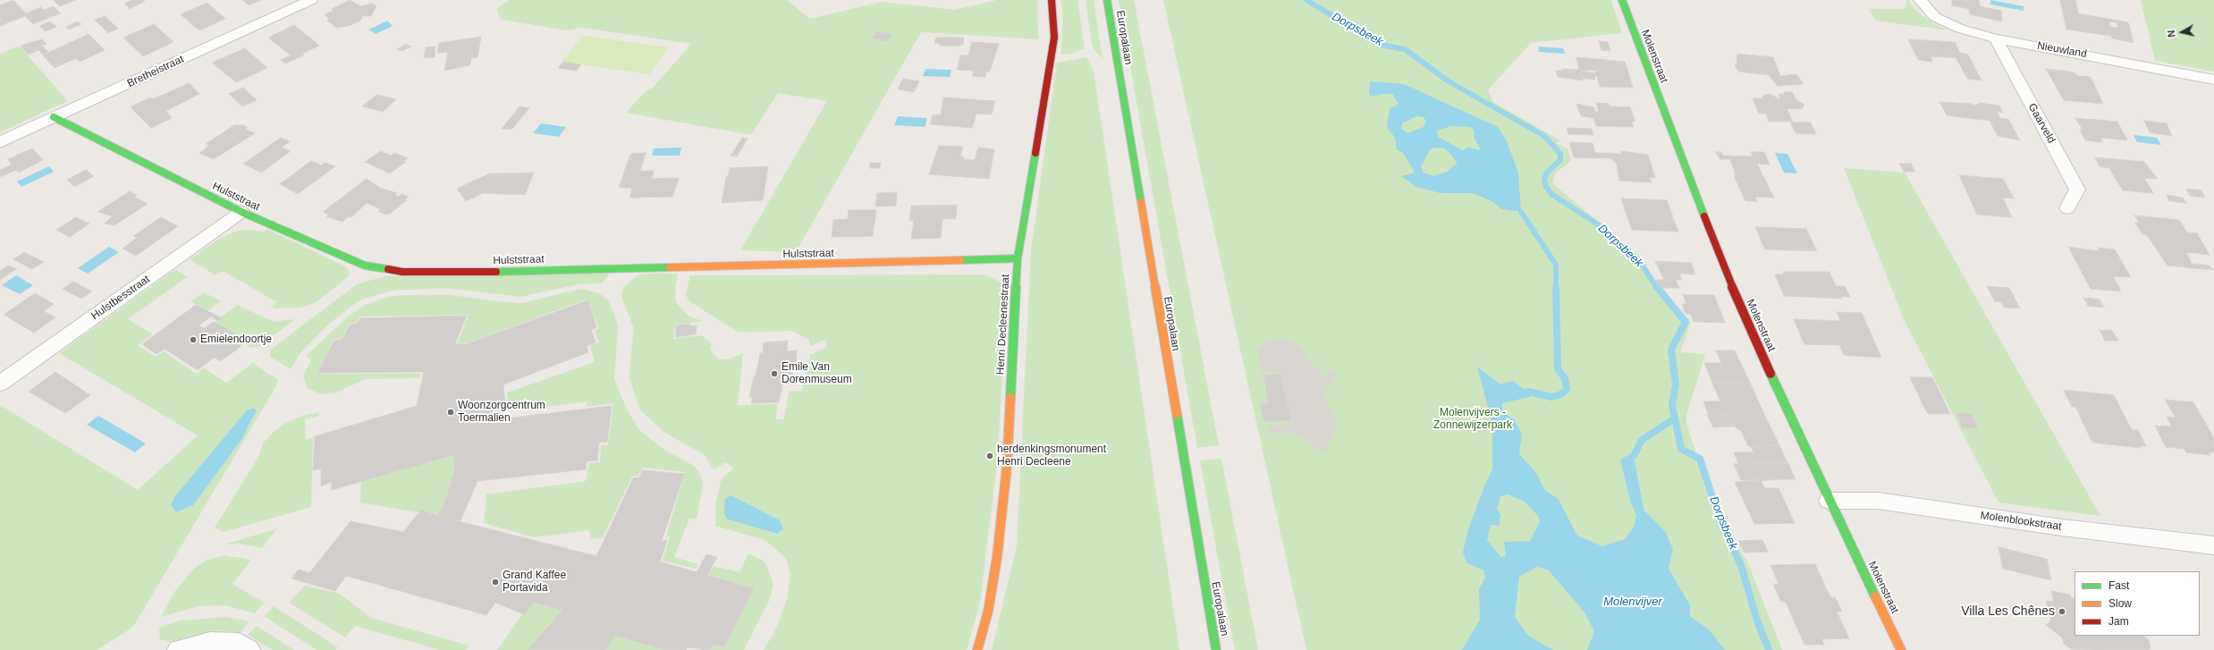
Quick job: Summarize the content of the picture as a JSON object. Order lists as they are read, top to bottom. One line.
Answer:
{"streets":{"street":["Europalaan","Nieuwland","Molenstraat","Bretheistraat","Gaarveld","Hulststraat","Hulstbesstraat","Henri Decleenestraat","Molenblookstraat"]},"crossings":[["Nieuwland","Gaarveld"],["Molenstraat","Molenblookstraat"],["Bretheistraat","Hulststraat"],["Hulststraat","Hulstbesstraat"],["Hulststraat","Henri Decleenestraat"]],"water":["Dorpsbeek","Molenvijver"],"parks":["Molenvijvers - Zonnewijzerpark"],"places":["Emielendoortje","Emile Van Dorenmuseum","Woonzorgcentrum Toermalien","herdenkingsmonument Henri Decleene","Grand Kaffee Portavida","Villa Les Chênes"],"legend":["Fast","Slow","Jam"],"north":"left"}
